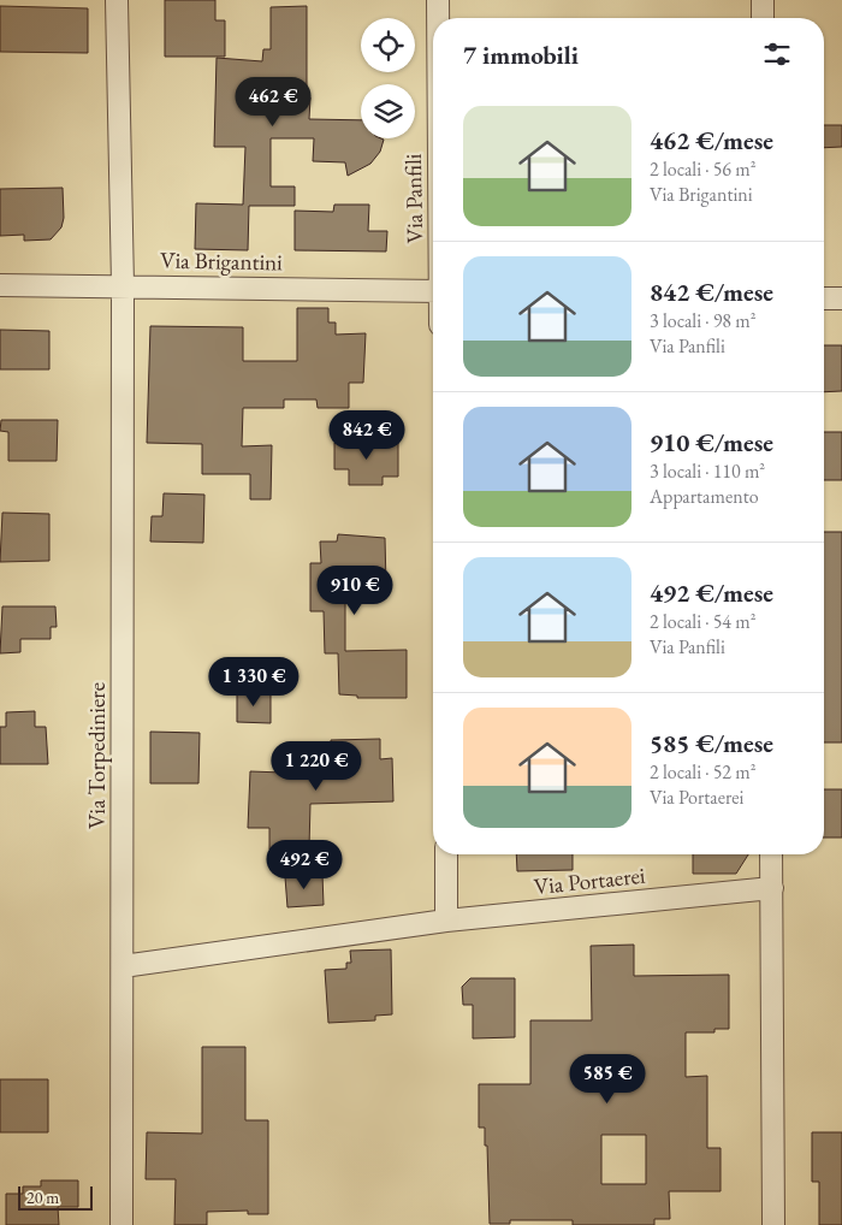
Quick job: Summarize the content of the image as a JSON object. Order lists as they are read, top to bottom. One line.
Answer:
{"streets":{"street":["Via Panfili","Via Brigantini","Via Torpediniere","Via Portaerei"]},"crossings":[["Via Brigantini","Via Torpediniere"],["Via Torpediniere","Via Portaerei"]],"scale_bar":"20 m","page":{"heading":"7 immobili","price":["462 €","842 €","910 €","1 330 €","1 220 €","492 €","585 €"],"list":[{"name":"462 €/mese","note":"2 locali · 56 m² · Via Brigantini"},{"name":"842 €/mese","note":"3 locali · 98 m² · Via Panfili"},{"name":"910 €/mese","note":"3 locali · 110 m² · Appartamento"},{"name":"492 €/mese","note":"2 locali · 54 m² · Via Panfili"},{"name":"585 €/mese","note":"2 locali · 52 m² · Via Portaerei"}],"scale":"20 m"}}
